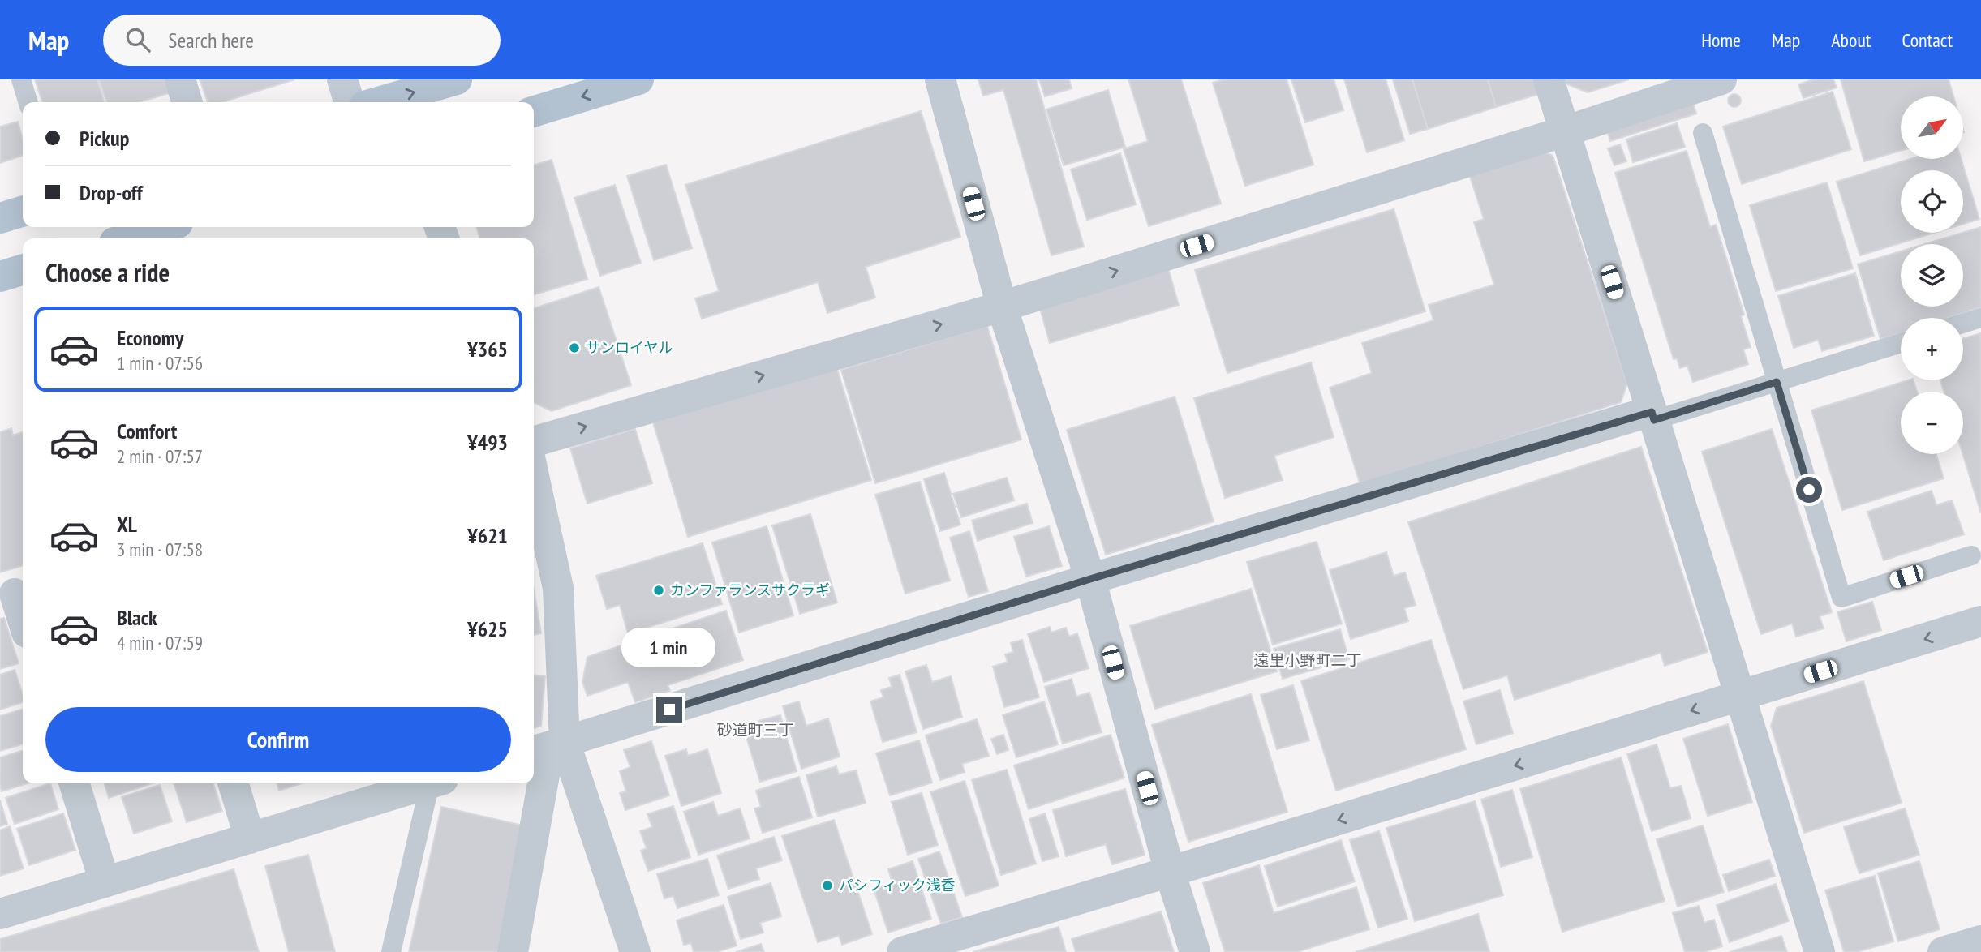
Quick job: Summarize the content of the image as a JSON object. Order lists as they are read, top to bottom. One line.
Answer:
{"districts":["遠里小野町二丁","砂道町三丁"],"places":["サンロイヤル","カンファランスサクラギ","パシフィック浅香"],"north":"top right","page":{"header":"Map","search":"Search here","nav":["Home","Map","About","Contact"],"map_buttons":["+","−"],"banner":["Pickup","Drop-off"],"heading":"Choose a ride","list":[{"name":"Economy","note":"1 min · 07:56","value":"¥365"},{"name":"Comfort","note":"2 min · 07:57","value":"¥493"},{"name":"XL","note":"3 min · 07:58","value":"¥621"},{"name":"Black","note":"4 min · 07:59","value":"¥625"}],"bubble":"1 min","buttons":"Confirm"}}
